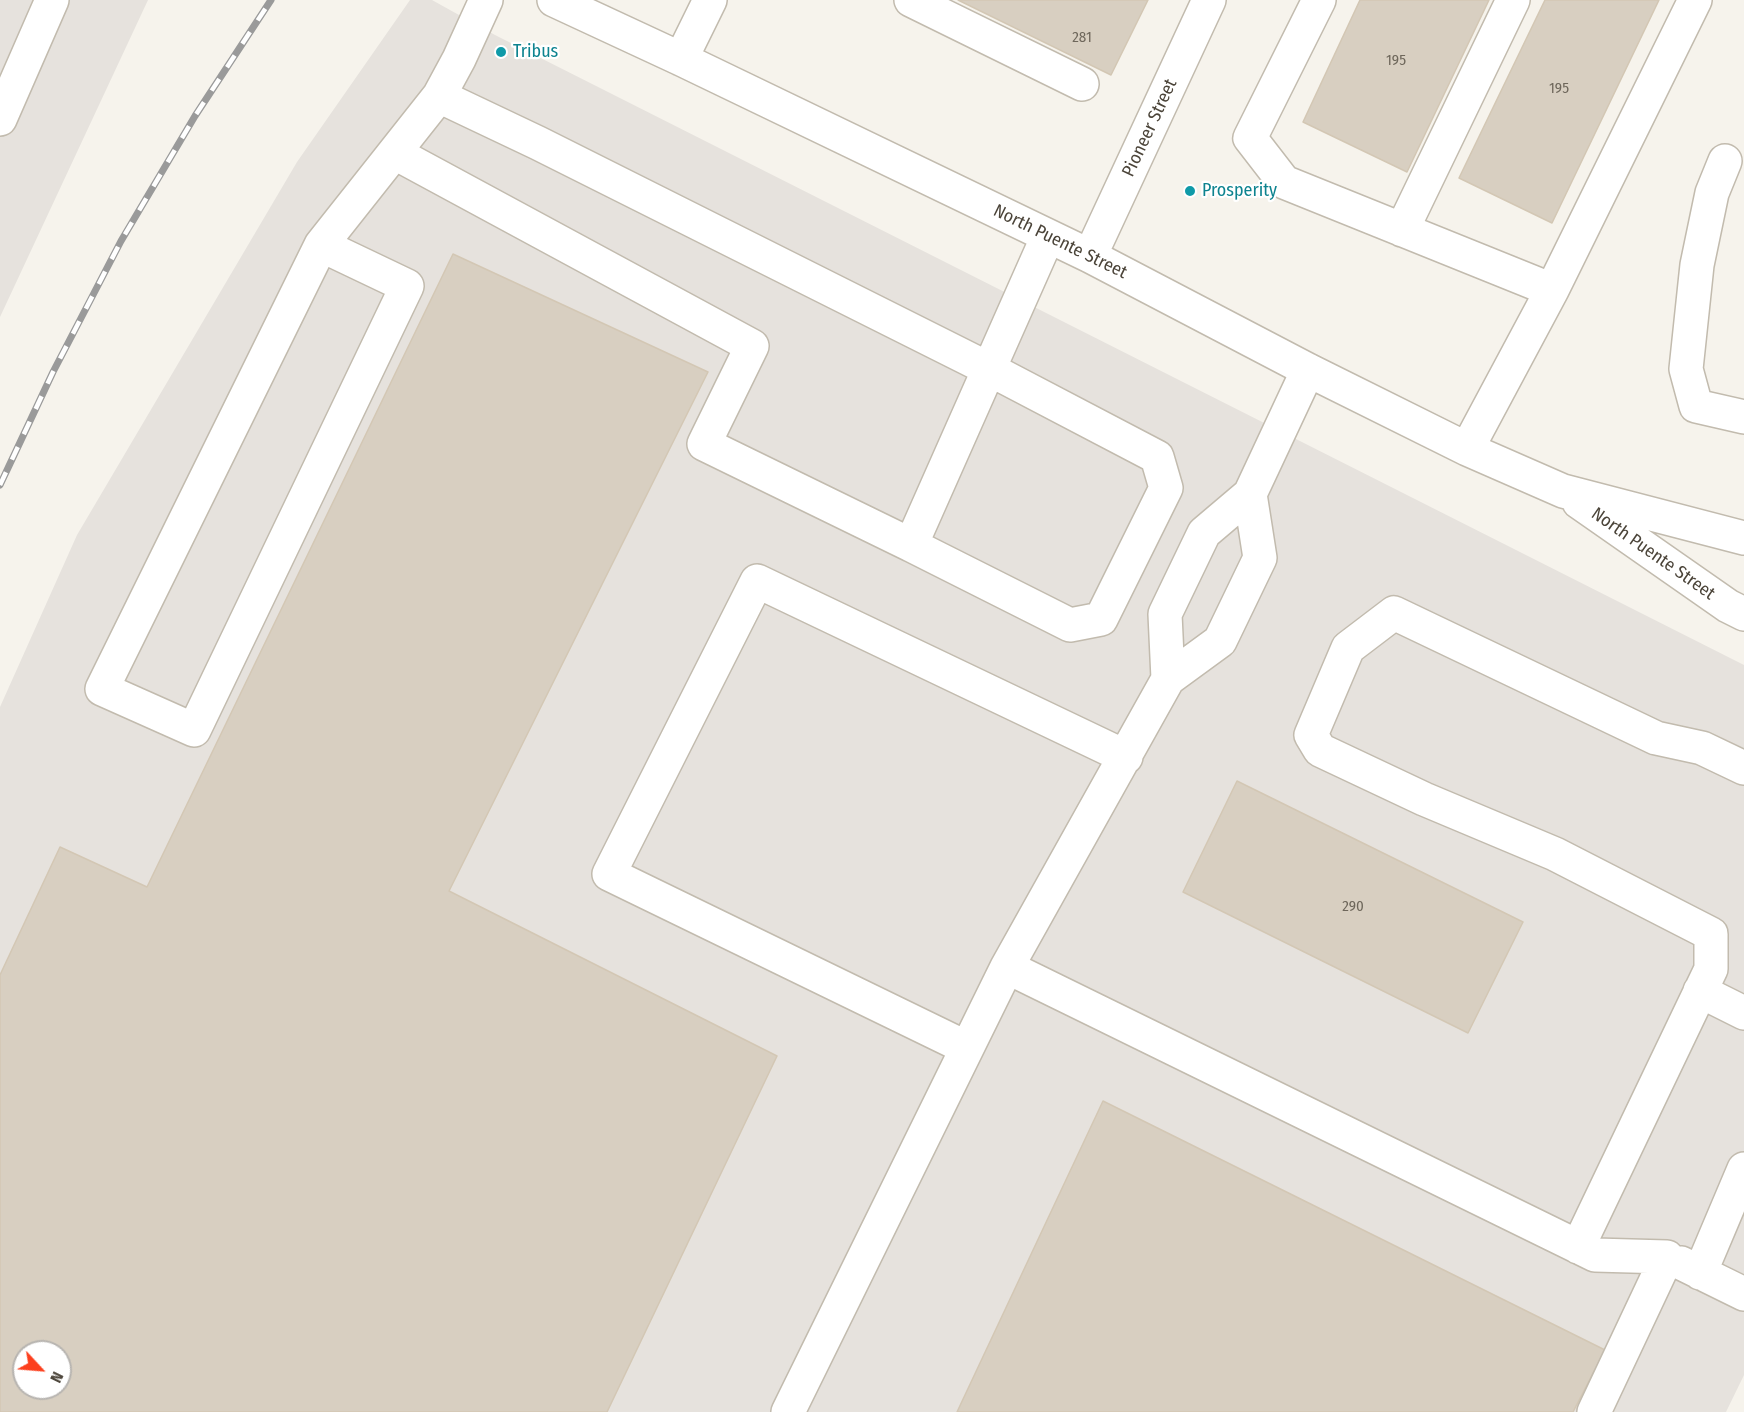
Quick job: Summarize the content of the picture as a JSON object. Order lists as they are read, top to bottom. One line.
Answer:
{"streets":{"street":["Pioneer Street","North Puente Street"]},"crossings":[["Pioneer Street","North Puente Street"]],"places":["Tribus","Prosperity"],"house_numbers":["281","195","195","290"],"north":"bottom right"}
